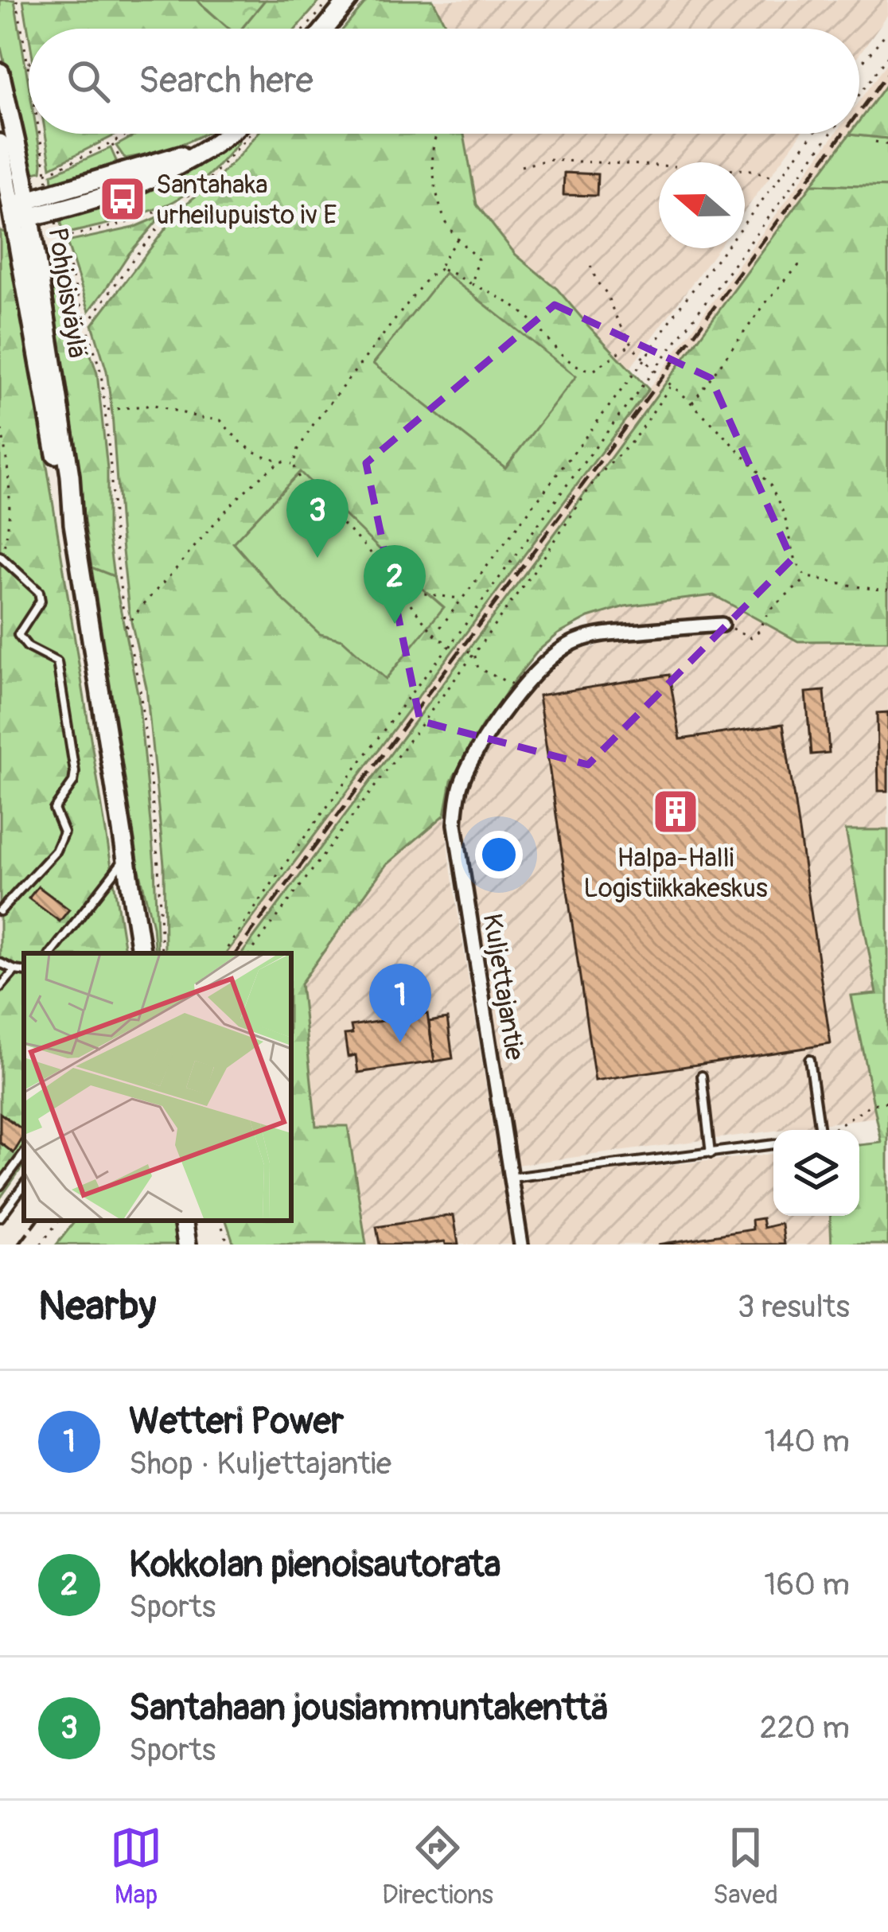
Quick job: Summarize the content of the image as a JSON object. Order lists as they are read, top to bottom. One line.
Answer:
{"streets":{"main road":["Pohjoisväylä"],"street":["Kuljettajantie"]},"places":{"bus stop":["Santahaka urheilupuisto iv E"],"building":["Halpa-Halli Logistiikkakeskus"]},"north":"left","page":{"search":"Search here","pins":["3","2","1"],"heading":["Nearby","3 results"],"list":[{"mark":"1","name":"Wetteri Power","note":"Shop · Kuljettajantie","value":"140 m"},{"mark":"2","name":"Kokkolan pienoisautorata","note":"Sports","value":"160 m"},{"mark":"3","name":"Santahaan jousiammuntakenttä","note":"Sports","value":"220 m"}],"nav":["Map","Directions","Saved"]}}
